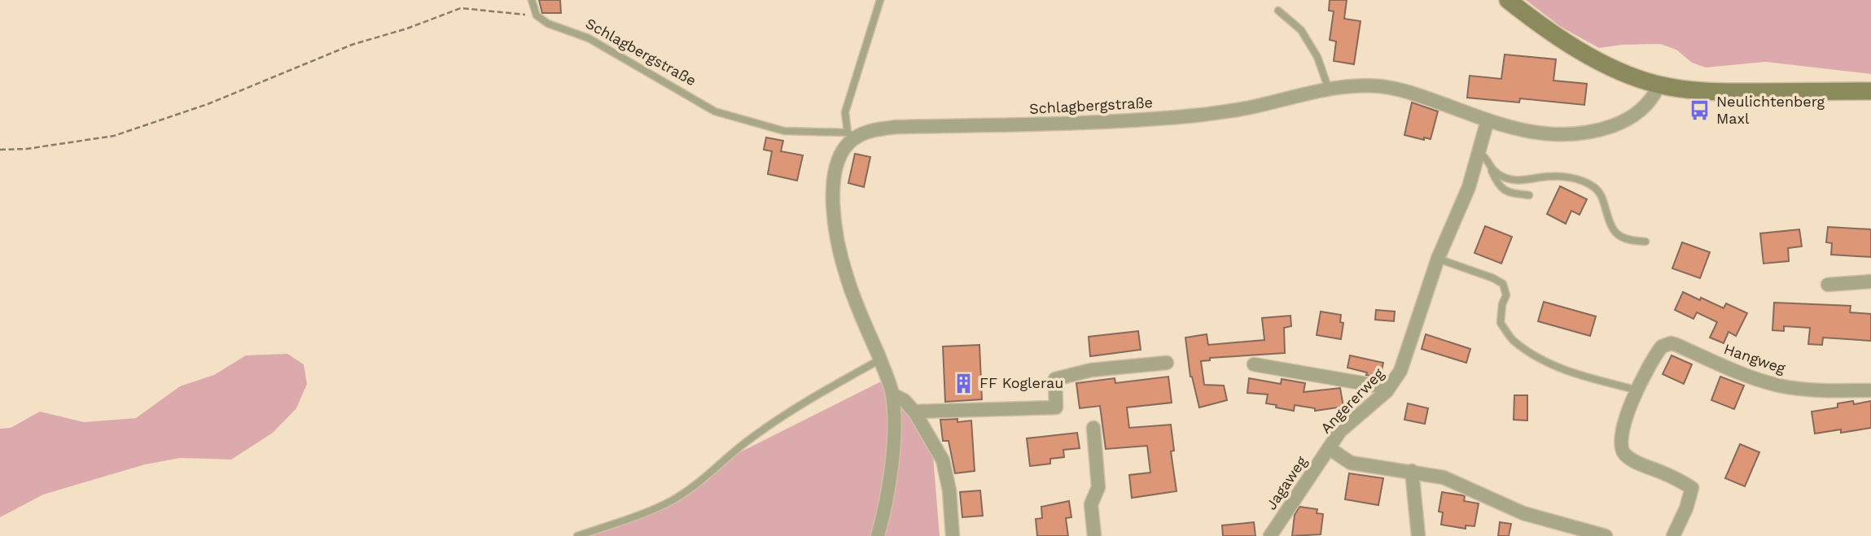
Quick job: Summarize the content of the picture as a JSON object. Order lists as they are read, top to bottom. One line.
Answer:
{"streets":{"street":["Schlagbergstraße","Hangweg","Angererweg","Jagaweg"]},"crossings":[["Schlagbergstraße","Angererweg"],["Angererweg","Jagaweg"]],"places":{"bus stop":["Neulichtenberg Maxl"],"building":["FF Koglerau"]}}
